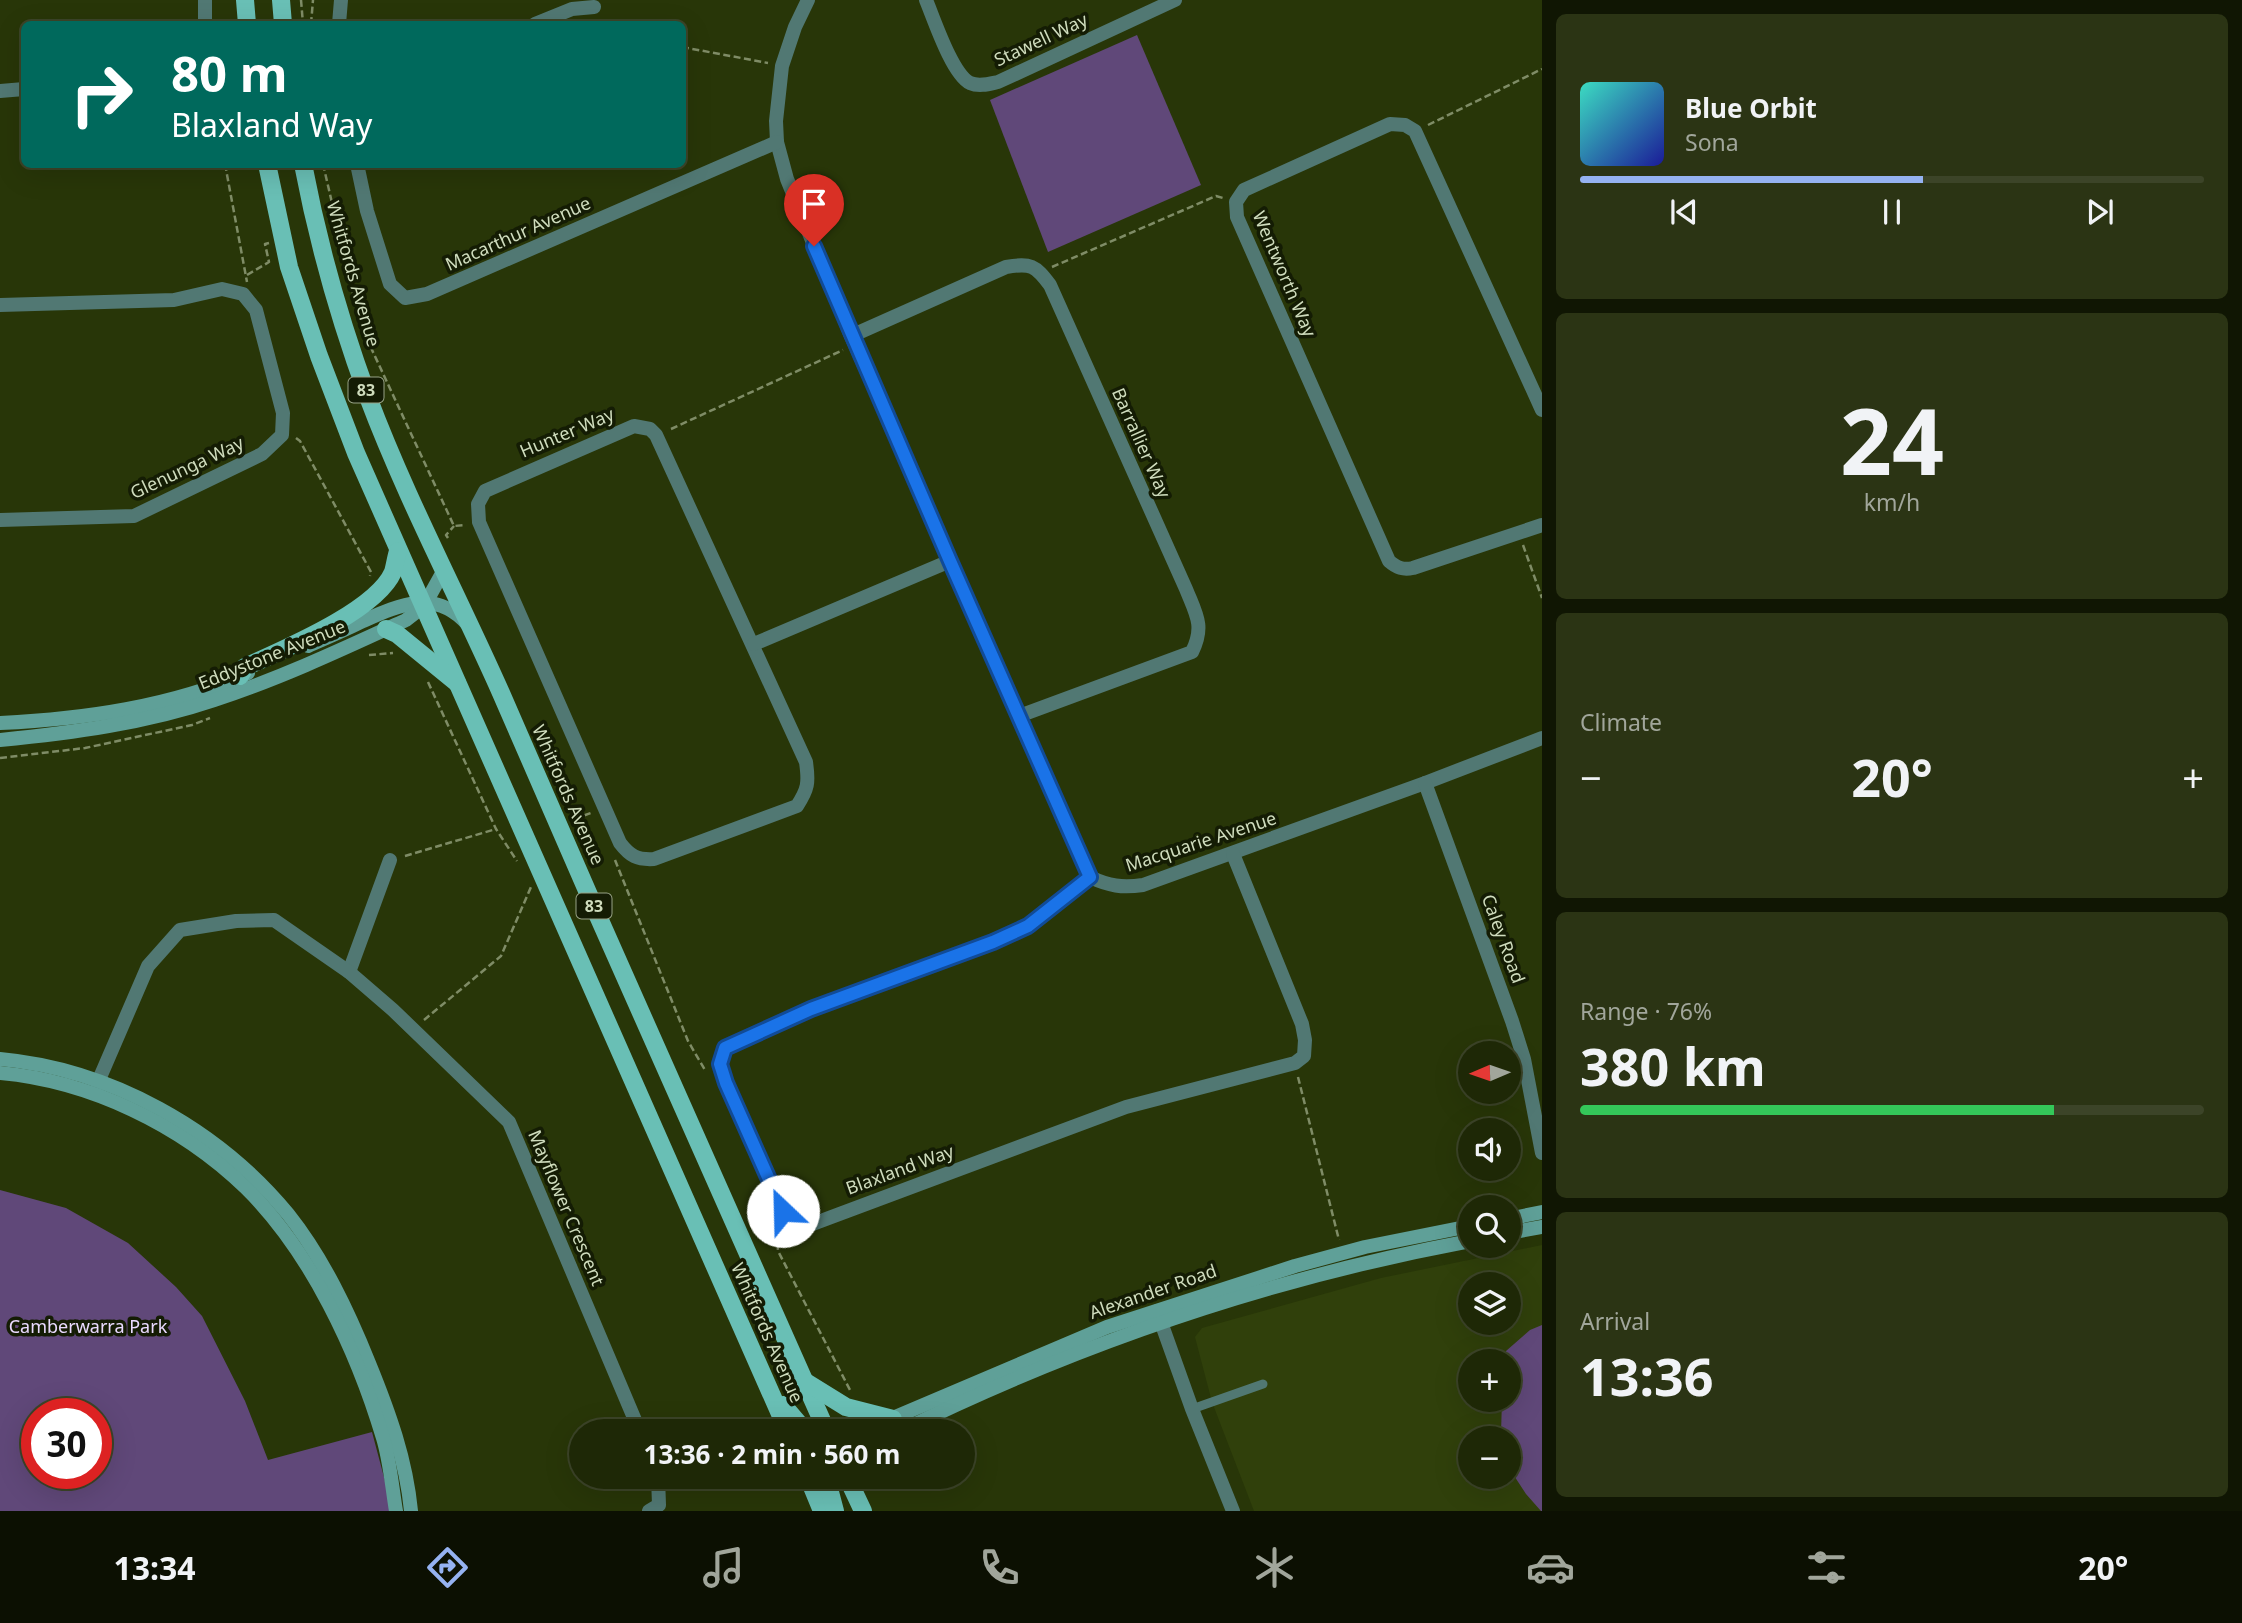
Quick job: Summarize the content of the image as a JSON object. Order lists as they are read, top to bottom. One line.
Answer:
{"streets":{"main road":["Whitfords Avenue","83"],"street":["Stawell Way","Macarthur Avenue","Wentworth Way","Hunter Way","Barrallier Way","Glenunga Way","Eddystone Avenue","Macquarie Avenue","Caley Road","Blaxland Way","Mayflower Crescent","Alexander Road"]},"crossings":[["Whitfords Avenue","Eddystone Avenue"],["Macquarie Avenue","Caley Road"],["Macquarie Avenue","Blaxland Way"]],"parks":["Camberwarra Park"],"north":"left","page":{"turn":["80 m","Blaxland Way"],"song":["Blue Orbit","Sona"],"tile":[["24","km/h"],"Climate",["Range · 76%","380 km"],["Arrival","13:36"]],"heat":["−","20°","+"],"map_buttons":["+","−"],"limit":"30","trip":"13:36 · 2 min · 560 m","tabs":["13:34","20°"]}}
